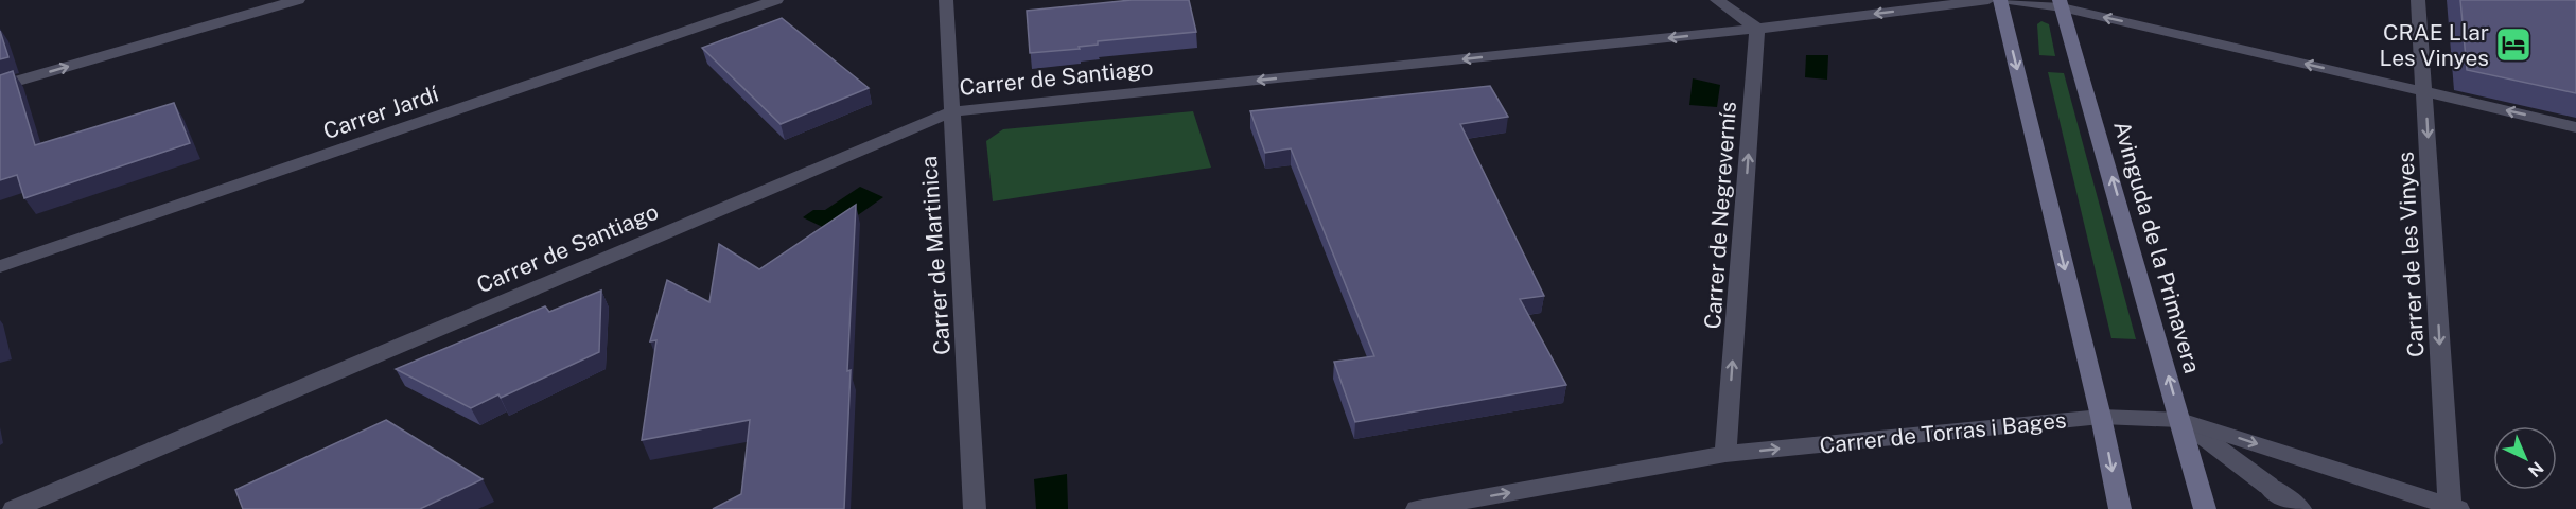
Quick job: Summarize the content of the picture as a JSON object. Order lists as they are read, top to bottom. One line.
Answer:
{"streets":{"street":["Carrer de Santiago","Carrer Jardí","Carrer de Negrevernís","Avinguda de la Primavera","Carrer de les Vinyes","Carrer de Martinica","Carrer de Torras i Bages"]},"crossings":[["Carrer de Santiago","Carrer de Negrevernís"],["Carrer de Santiago","Carrer de Martinica"],["Carrer de Negrevernís","Carrer de Torras i Bages"],["Avinguda de la Primavera","Carrer de Torras i Bages"],["Carrer de les Vinyes","Carrer de Torras i Bages"]],"one_way":["Carrer de Santiago","Carrer de Negrevernís","Carrer de les Vinyes","Carrer de Torras i Bages"],"places":{"hotel":["CRAE Llar Les Vinyes"]},"north":"bottom right"}
